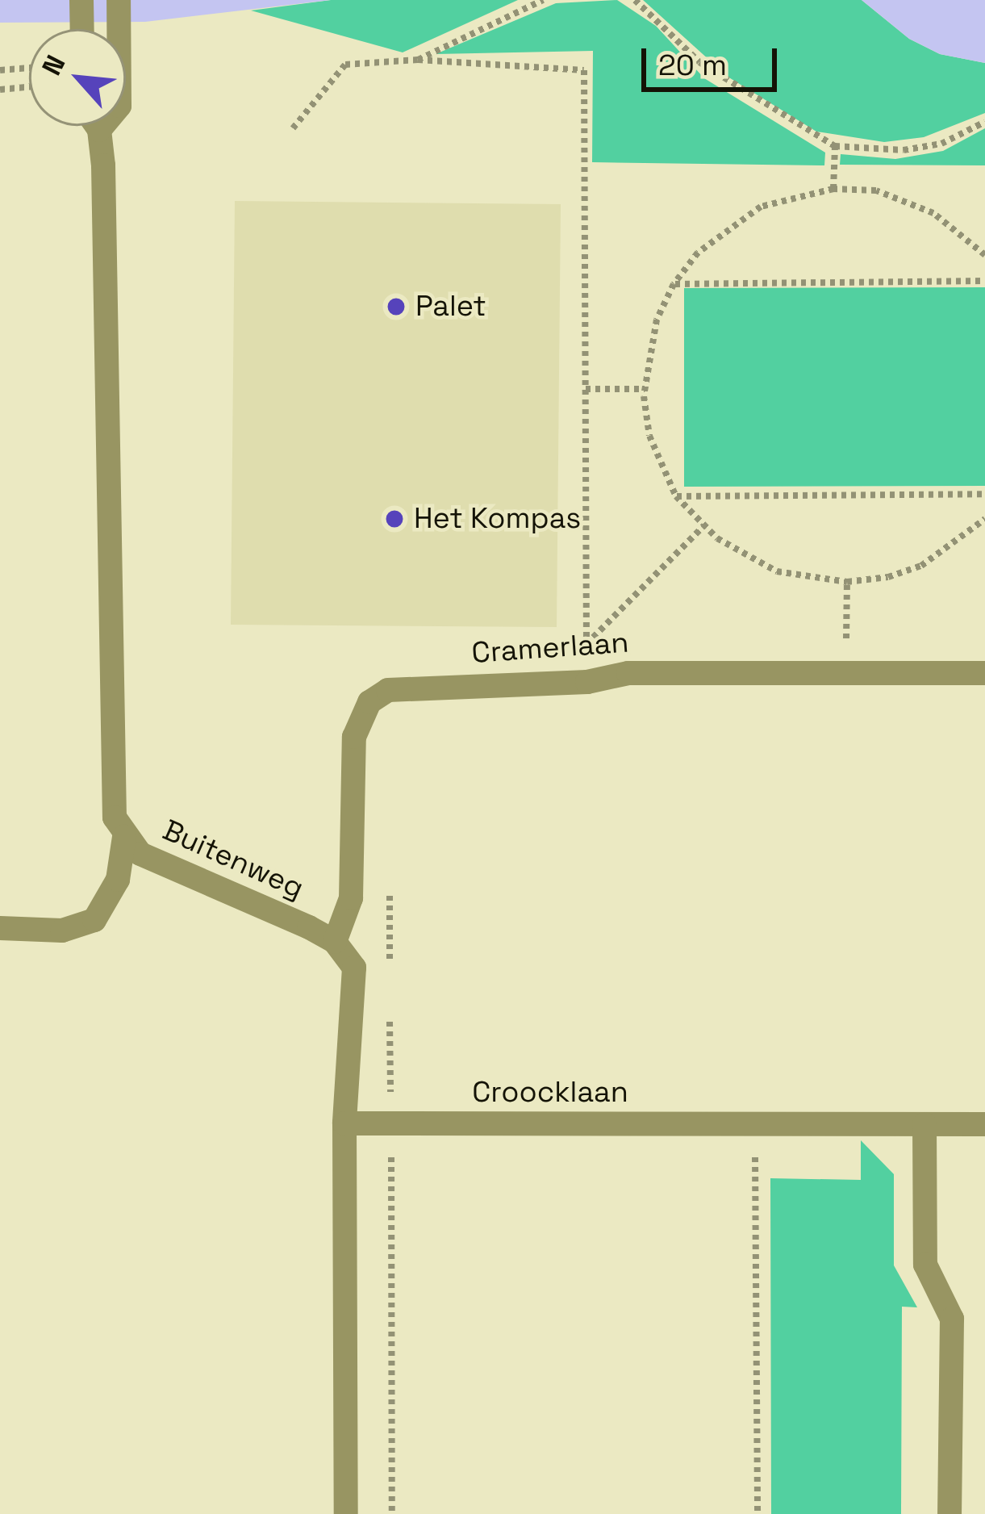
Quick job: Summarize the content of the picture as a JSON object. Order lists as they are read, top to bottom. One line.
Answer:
{"streets":{"street":["Cramerlaan","Buitenweg","Croocklaan"]},"crossings":[["Cramerlaan","Buitenweg"]],"places":["Palet","Het Kompas"],"scale_bar":"20 m","north":"top left"}
